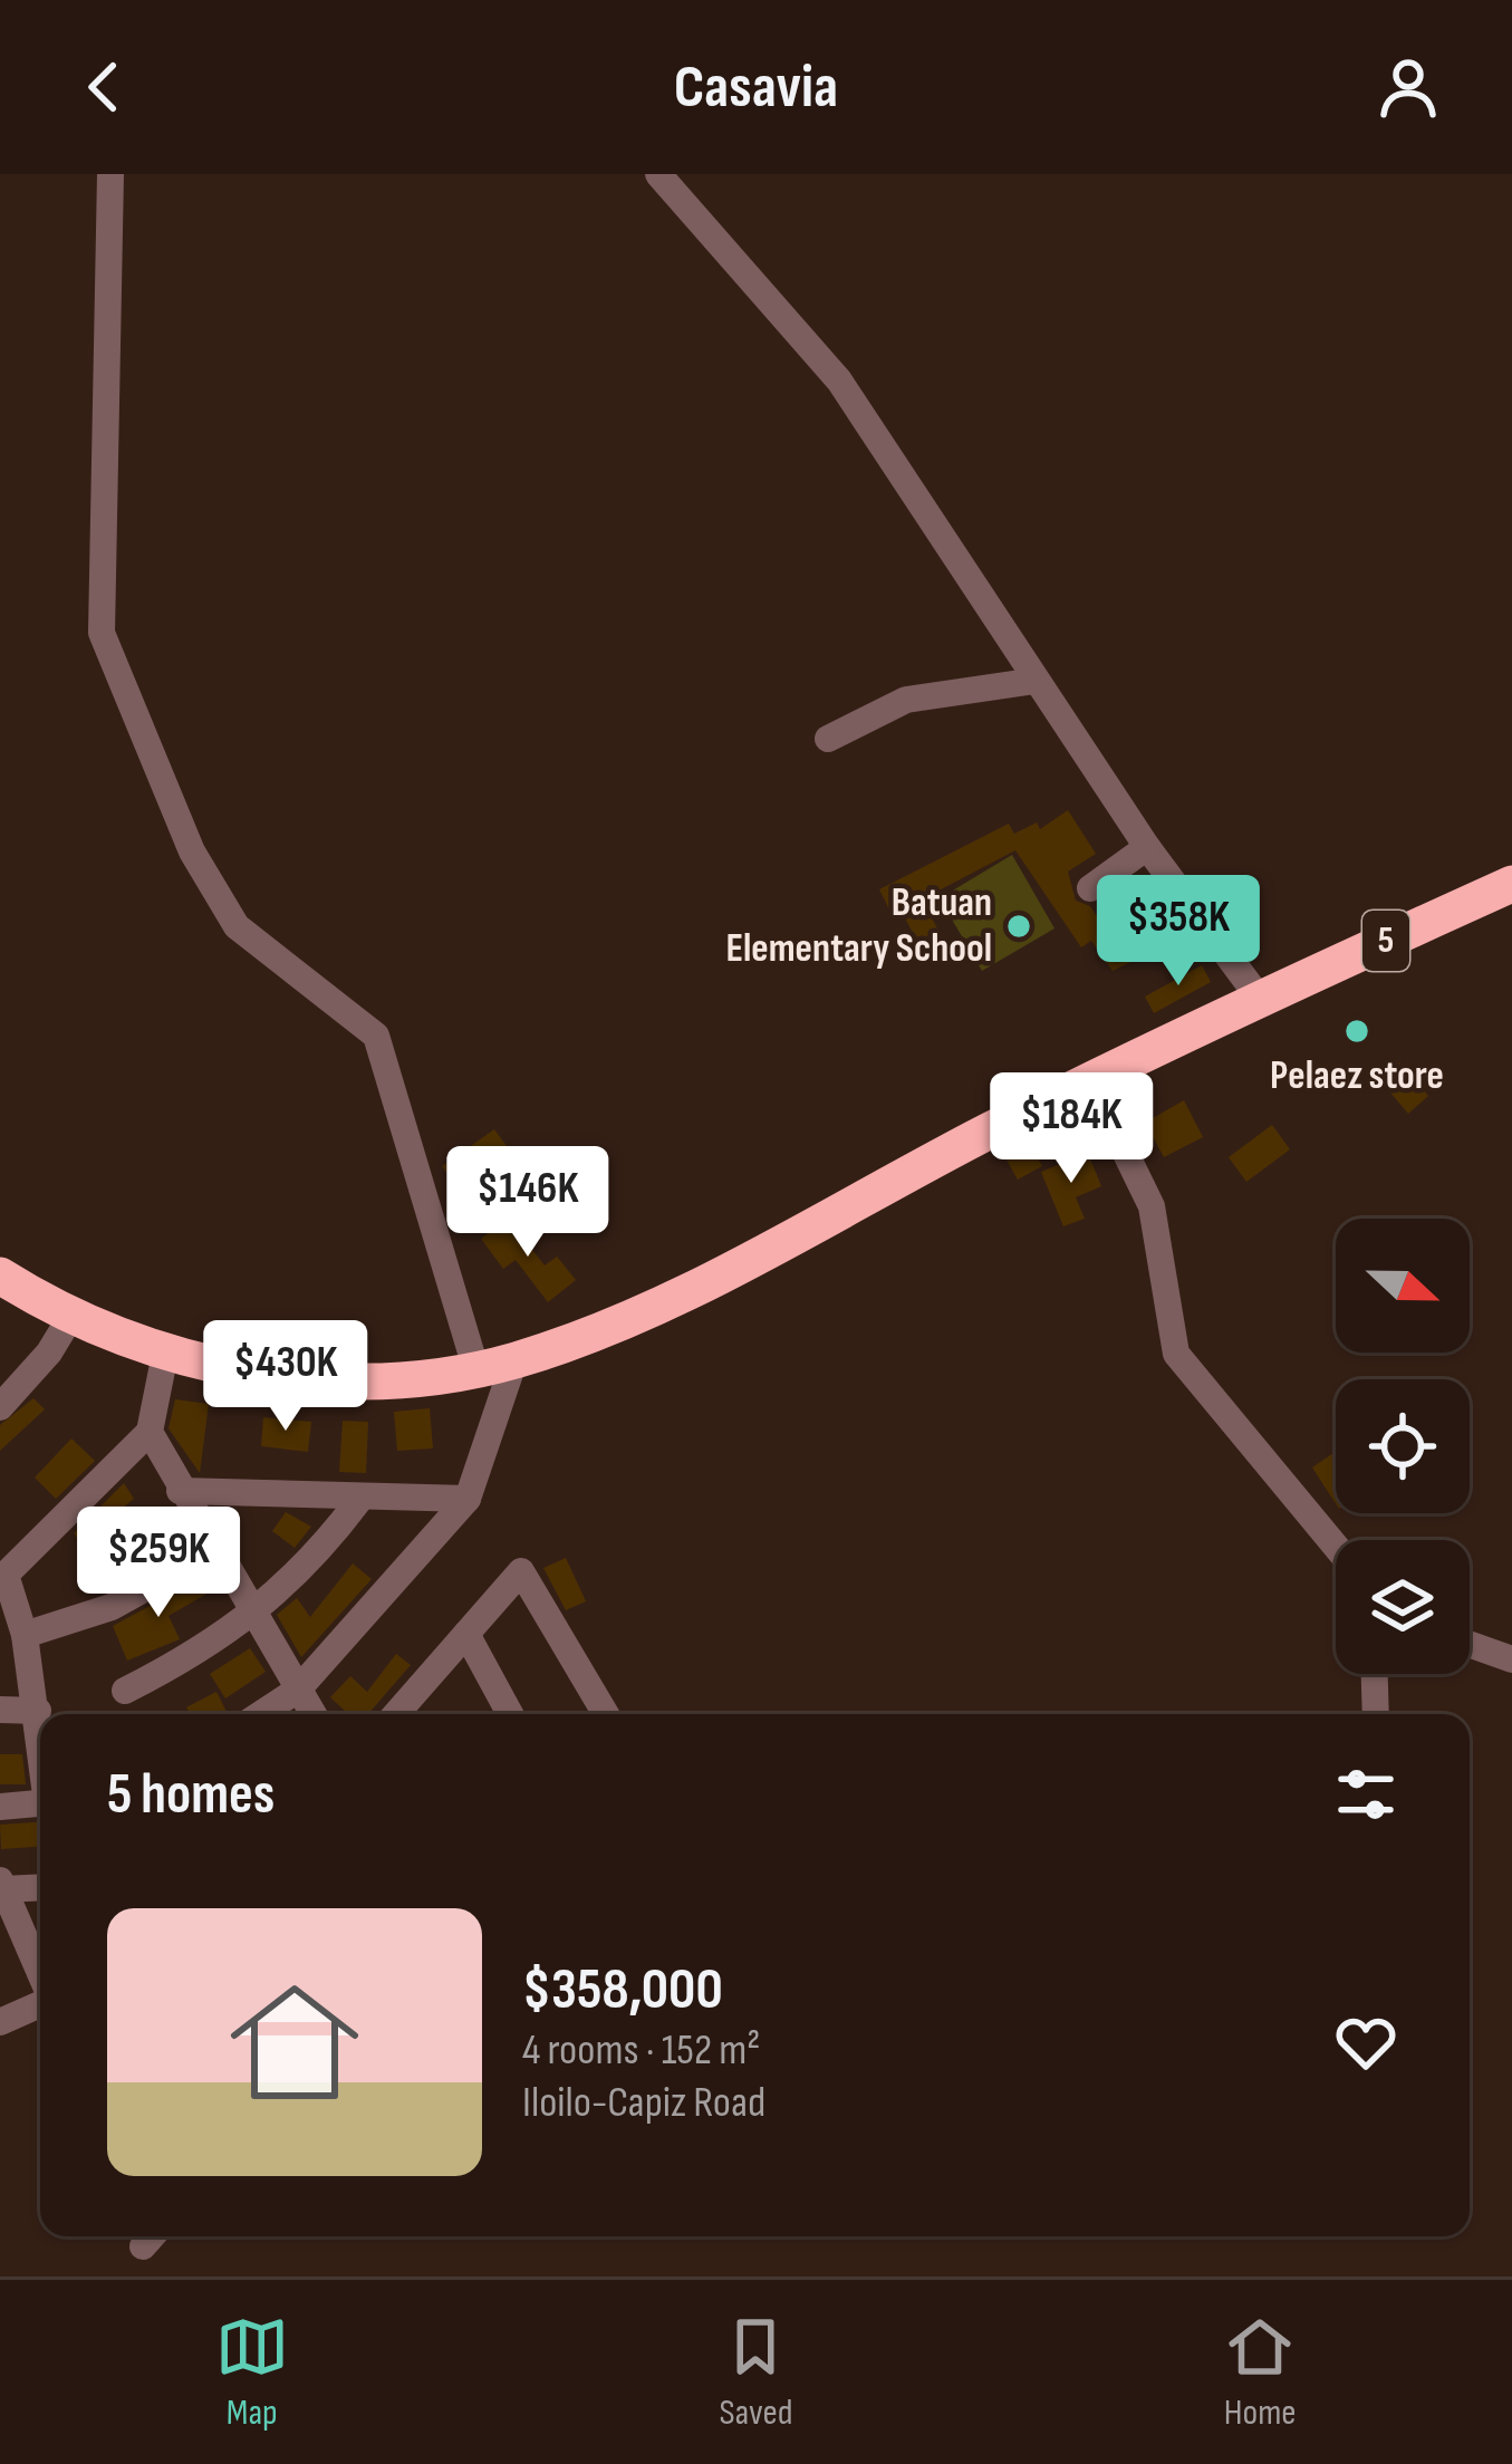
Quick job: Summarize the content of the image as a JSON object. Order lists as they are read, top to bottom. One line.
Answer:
{"streets":{"highway":["5"]},"places":["Batuan Elementary School","Pelaez store"],"north":"right","page":{"header":"Casavia","price":["$358K","$184K","$146K","$430K","$259K"],"heading":"5 homes","list":[{"name":"$358,000","note":"4 rooms · 152 m² · Iloilo-Capiz Road"}],"tabs":["Map","Saved","Home"]}}
